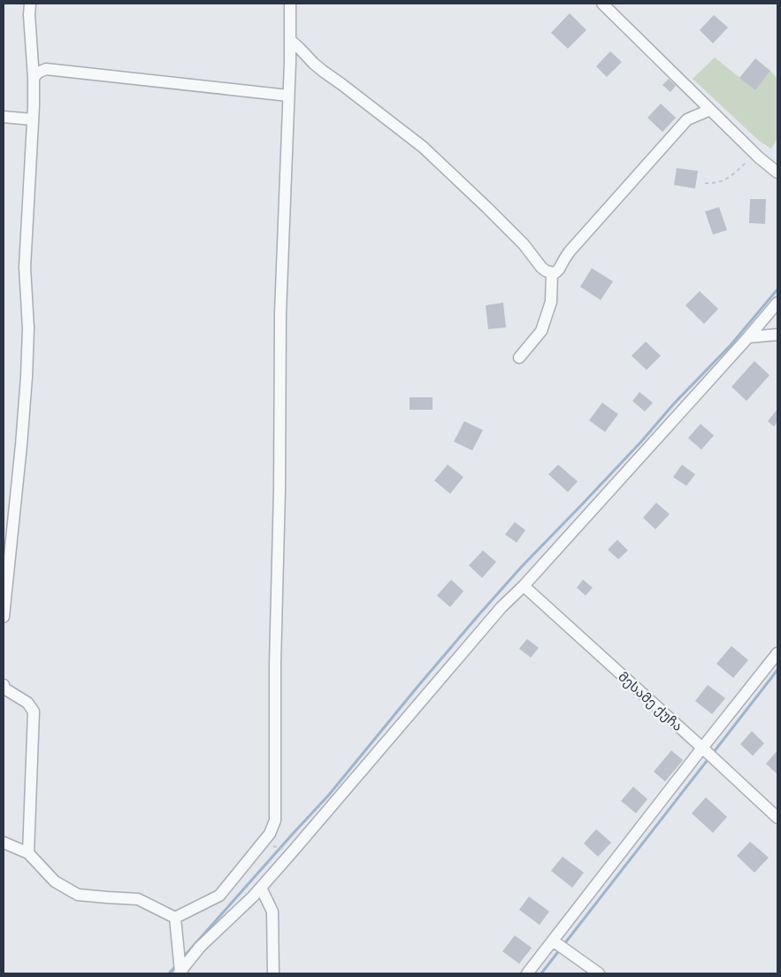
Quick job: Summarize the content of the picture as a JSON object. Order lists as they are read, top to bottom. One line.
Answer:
{"streets":{"street":["მესამე ქუჩა"]}}
